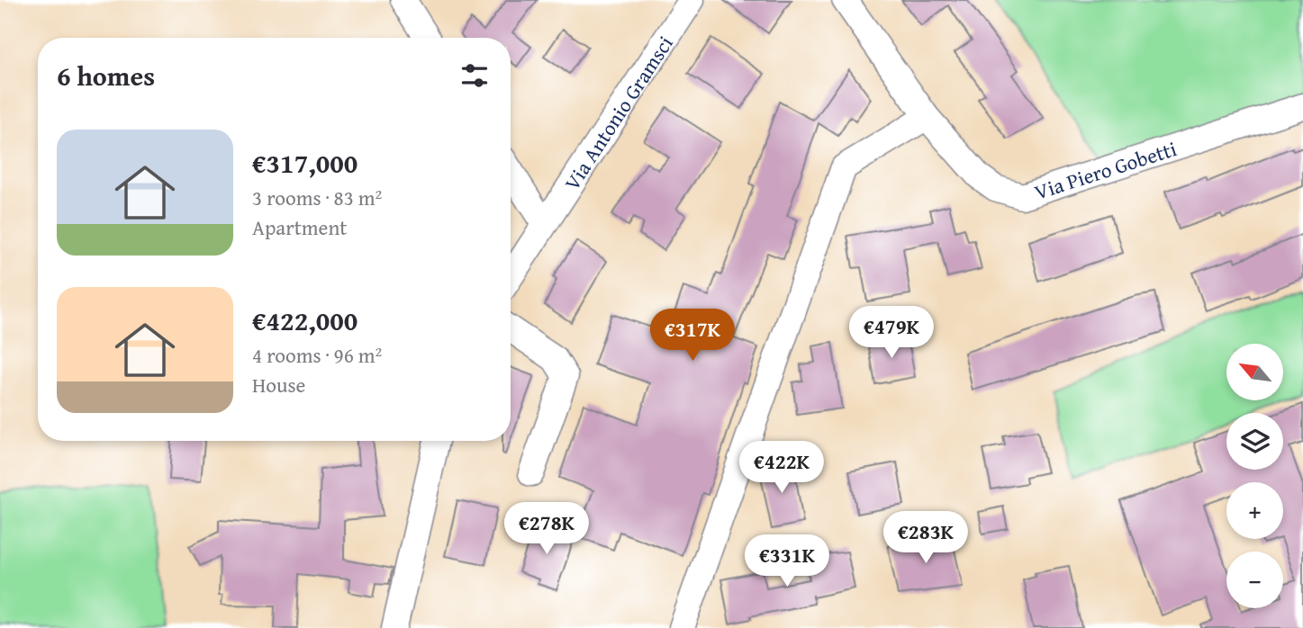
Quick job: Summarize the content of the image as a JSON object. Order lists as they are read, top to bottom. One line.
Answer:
{"streets":{"street":["Via Antonio Gramsci","Via Piero Gobetti"]},"north":"top left","page":{"heading":"6 homes","list":[{"name":"€317,000","note":"3 rooms · 83 m² · Apartment"},{"name":"€422,000","note":"4 rooms · 96 m² · House"}],"price":["€479K","€317K","€422K","€278K","€283K","€331K"],"map_buttons":["+","−"]}}
